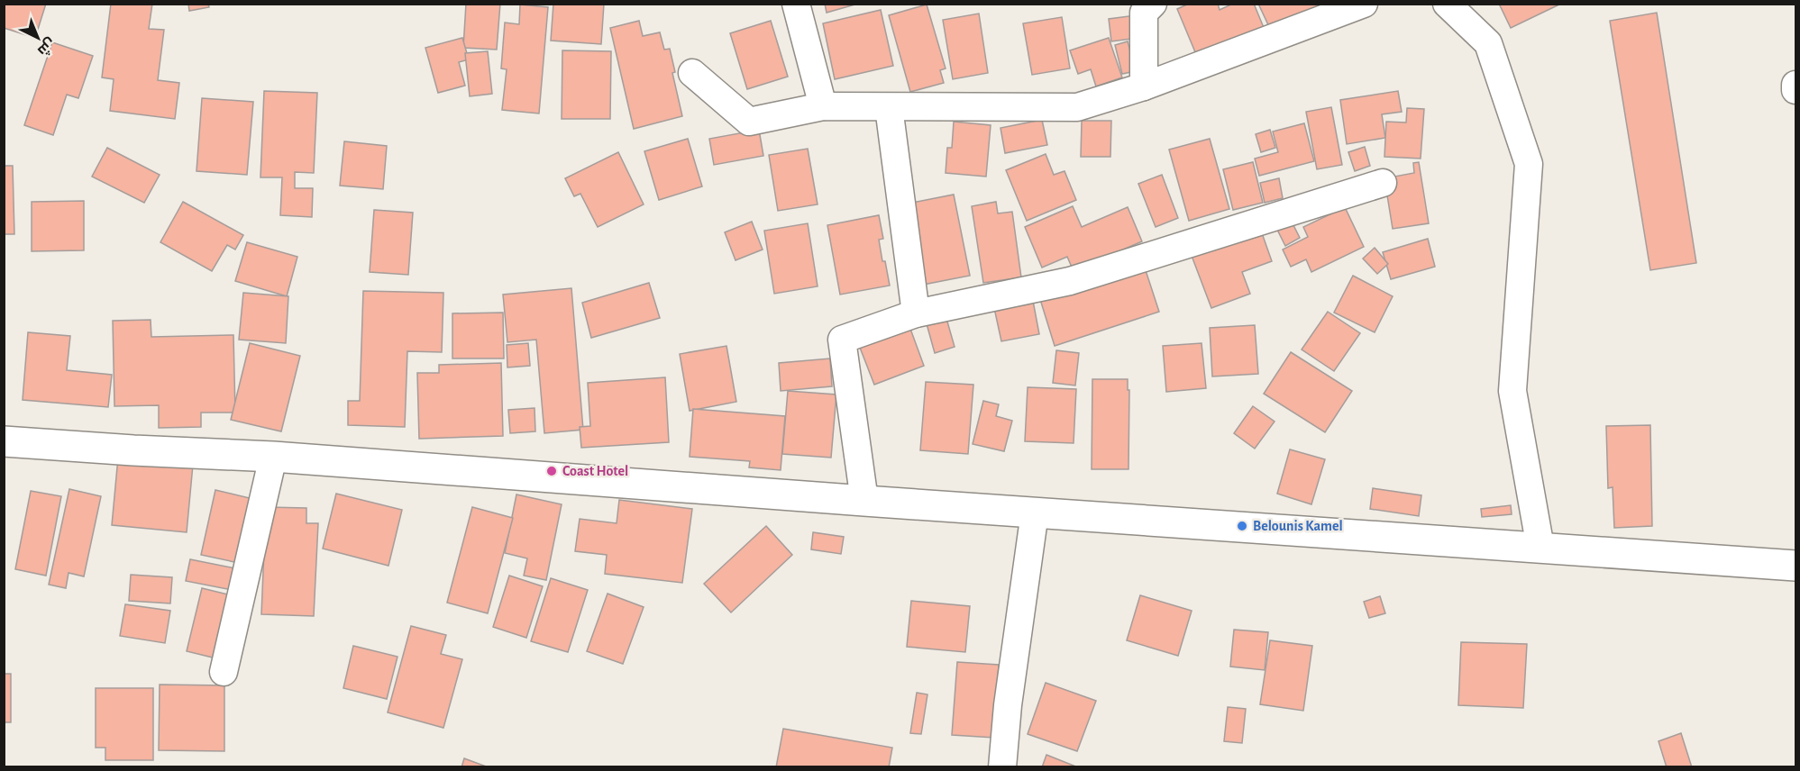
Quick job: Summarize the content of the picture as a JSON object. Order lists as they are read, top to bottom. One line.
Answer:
{"places":["Coast Hotel","Belounis Kamel"],"north":"bottom right"}
